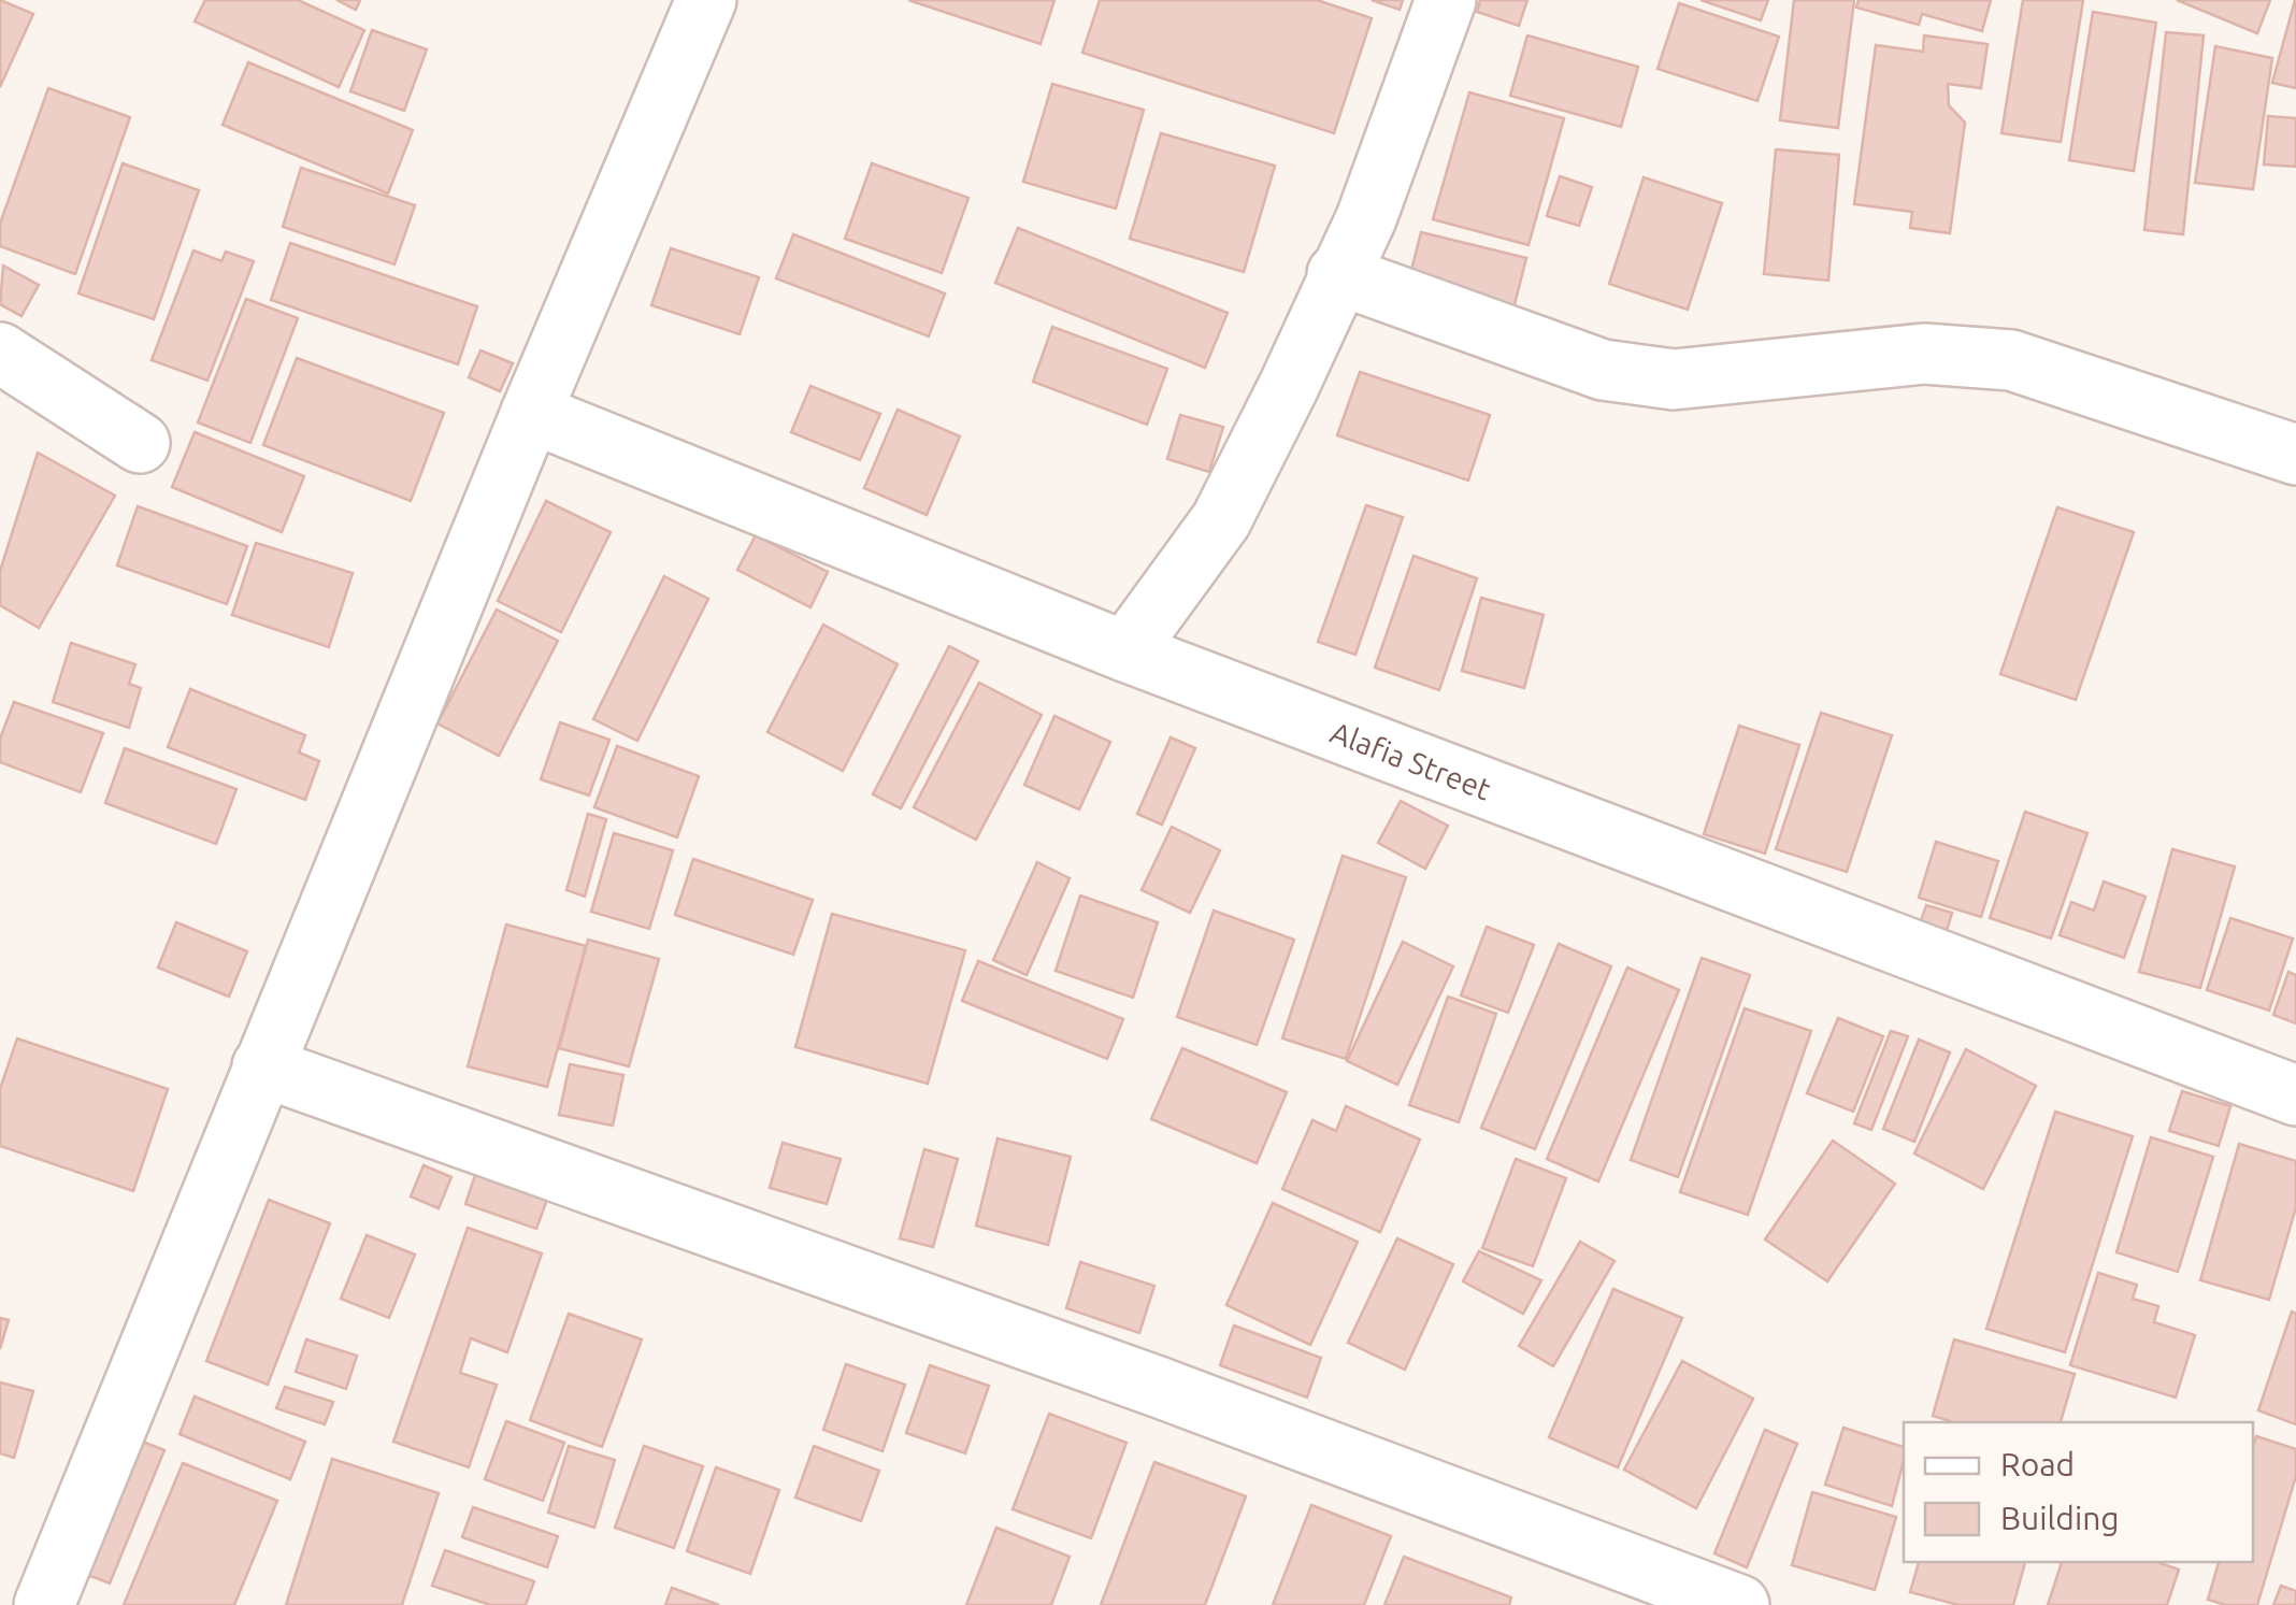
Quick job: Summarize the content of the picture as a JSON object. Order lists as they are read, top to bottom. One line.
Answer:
{"streets":{"street":["Alafia Street"]},"legend":["Road","Building"]}
